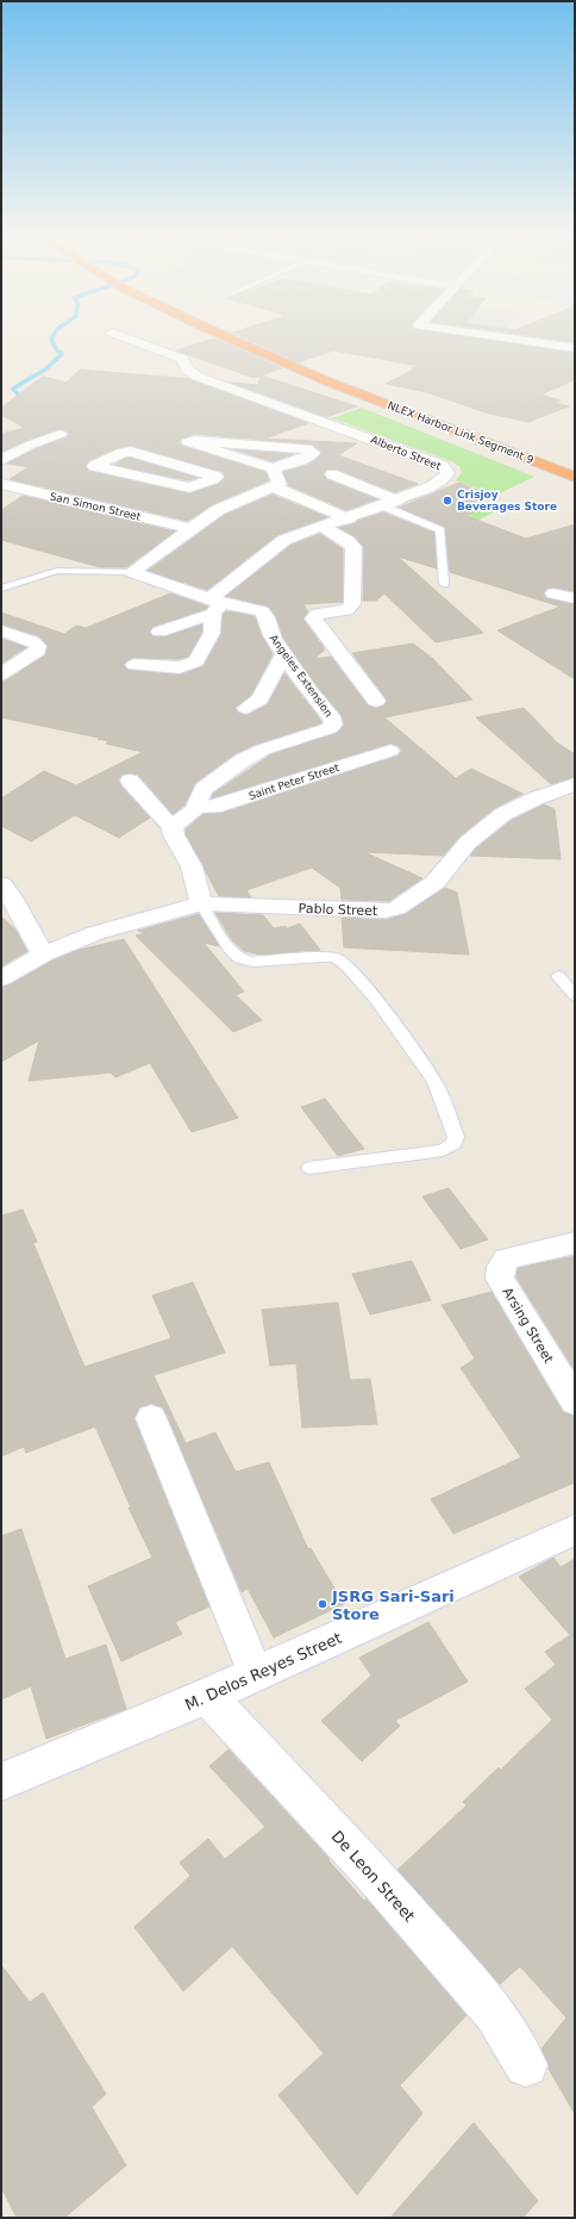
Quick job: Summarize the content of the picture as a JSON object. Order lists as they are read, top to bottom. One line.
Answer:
{"streets":{"highway":["NLEX Harbor Link Segment 9"],"street":["Alberto Street","San Simon Street","Angeles Extension","Saint Peter Street","Pablo Street","Arsing Street","M. Delos Reyes Street","De Leon Street"]},"crossings":[["Alberto Street","Angeles Extension"],["Angeles Extension","Saint Peter Street"],["M. Delos Reyes Street","De Leon Street"]],"places":["Crisjoy Beverages Store","JSRG Sari-Sari Store"]}
